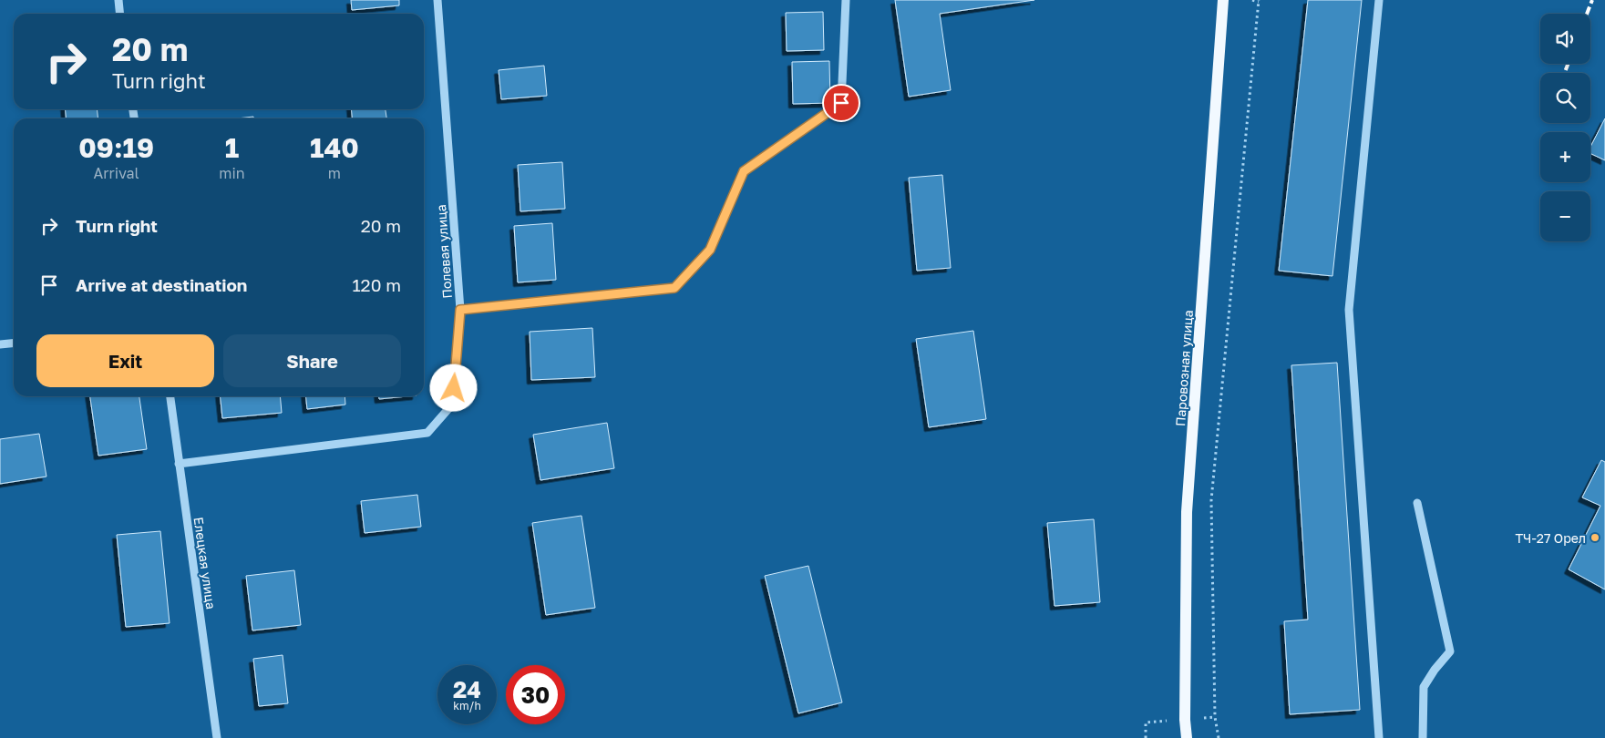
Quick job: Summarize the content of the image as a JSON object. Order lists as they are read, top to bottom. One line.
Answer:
{"streets":{"main road":["Паровозная улица"],"street":["Полевая улица","Елецкая улица"]},"crossings":[["Полевая улица","Елецкая улица"]],"places":["ТЧ-27 Орел"],"page":{"map_buttons":["+","−"],"turn":["20 m","Turn right"],"eta":["09:19","Arrival","1","min","140","m"],"list":[{"name":"Turn right","value":"20 m"},{"name":"Arrive at destination","value":"120 m"}],"buttons":["Exit","Share"],"speed":"24 km/h","limit":"30"}}
